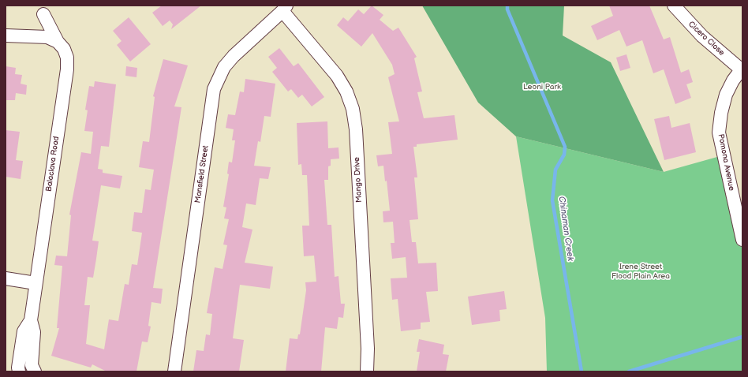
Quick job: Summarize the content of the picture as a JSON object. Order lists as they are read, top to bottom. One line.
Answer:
{"streets":{"street":["Cicero Close","Pomona Avenue","Balaclava Road","Mansfield Street","Mango Drive"]},"crossings":[["Cicero Close","Pomona Avenue"],["Mansfield Street","Mango Drive"]],"water":["Chinaman Creek"],"parks":["Leoni Park","Irene Street Flood Plain Area"]}
